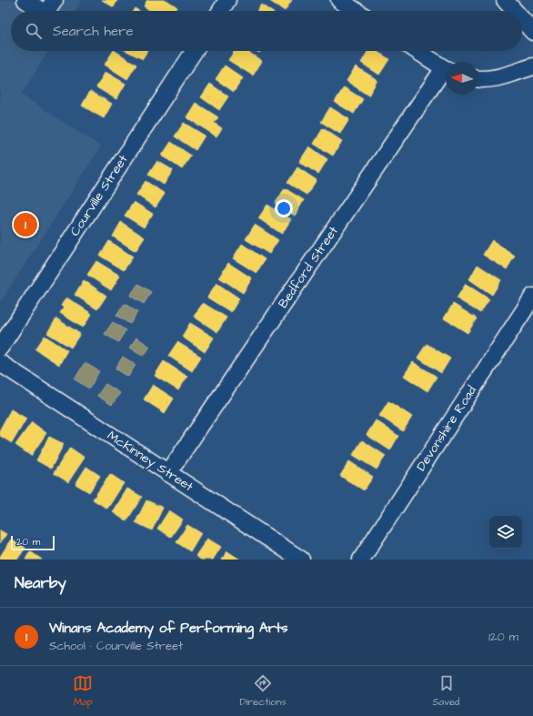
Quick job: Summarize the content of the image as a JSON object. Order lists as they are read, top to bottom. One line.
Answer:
{"streets":{"street":["Courville Street","Bedford Street","Devonshire Road","McKinney Street"]},"crossings":[["Bedford Street","McKinney Street"]],"scale_bar":"20 m","north":"left","page":{"search":"Search here","pins":"1","scale":"20 m","heading":"Nearby","list":[{"mark":"1","name":"Winans Academy of Performing Arts","note":"School · Courville Street","value":"120 m"}],"nav":["Map","Directions","Saved"]}}
